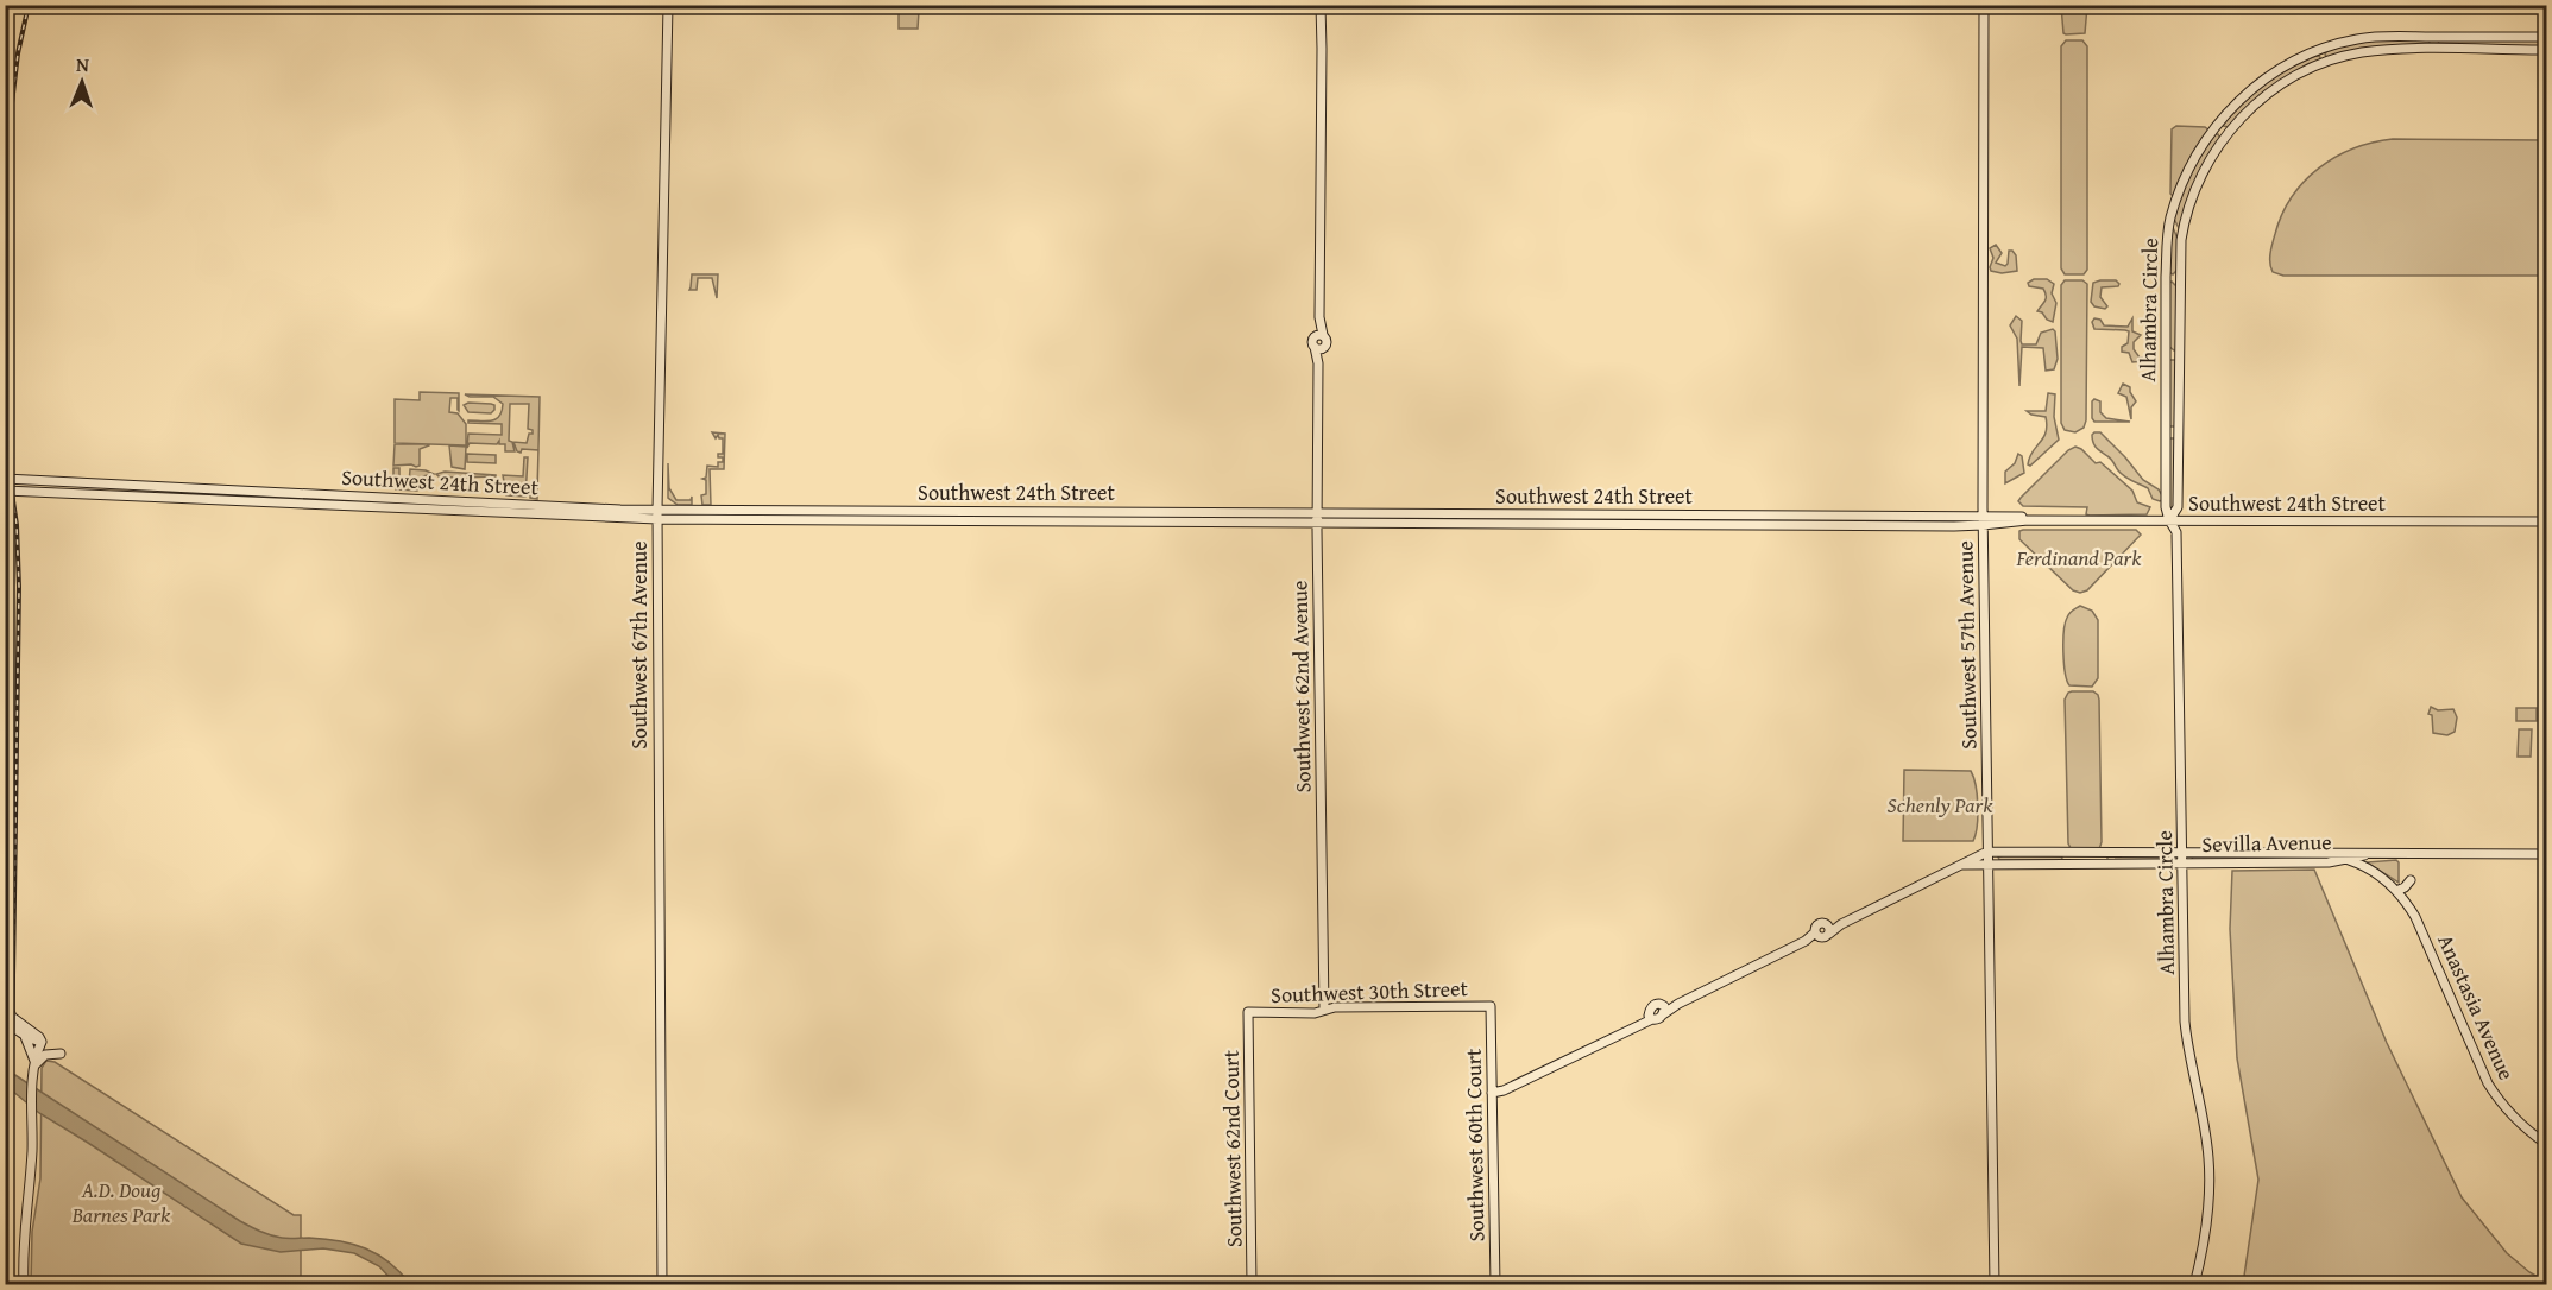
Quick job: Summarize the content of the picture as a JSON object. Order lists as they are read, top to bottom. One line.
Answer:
{"streets":{"street":["Alhambra Circle","Southwest 24th Street","Southwest 67th Avenue","Southwest 57th Avenue","Southwest 62nd Avenue","Sevilla Avenue","Southwest 30th Street","Anastasia Avenue","Southwest 60th Court","Southwest 62nd Court"]},"crossings":[["Alhambra Circle","Southwest 24th Street"],["Alhambra Circle","Sevilla Avenue"],["Southwest 24th Street","Southwest 67th Avenue"],["Southwest 24th Street","Southwest 57th Avenue"],["Southwest 24th Street","Southwest 62nd Avenue"],["Southwest 57th Avenue","Sevilla Avenue"],["Southwest 62nd Avenue","Southwest 30th Street"],["Sevilla Avenue","Anastasia Avenue"],["Southwest 30th Street","Southwest 60th Court"],["Southwest 30th Street","Southwest 62nd Court"]],"parks":["Ferdinand Park","Schenly Park","A.D. Doug Barnes Park"],"north":"top"}
